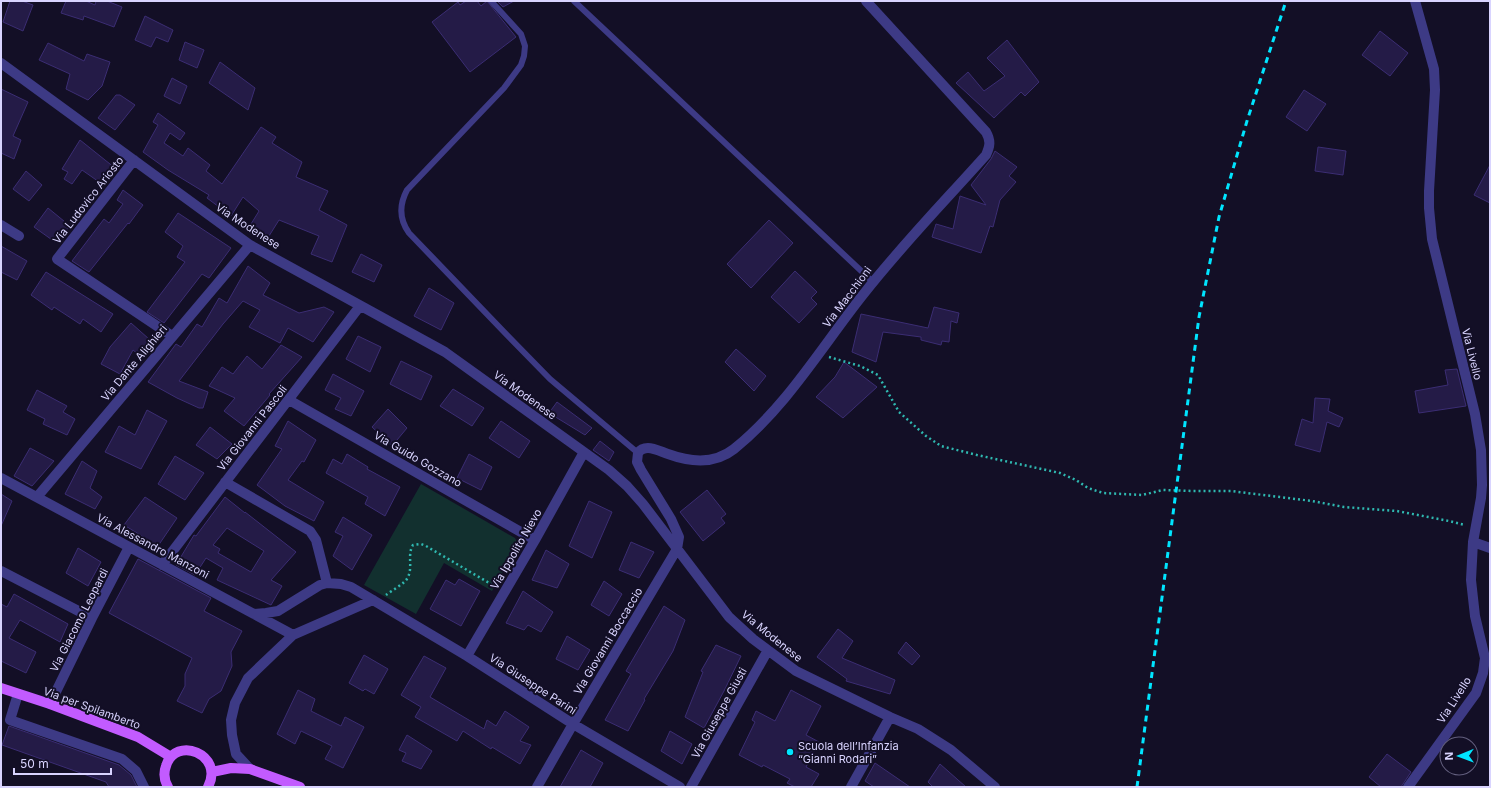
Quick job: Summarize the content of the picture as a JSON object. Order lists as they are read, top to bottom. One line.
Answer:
{"streets":{"main road":["Via per Spilamberto"],"street":["Via Ludovico Ariosto","Via Modenese","Via Macchioni","Via Livello","Via Dante Alighieri","Via Giovanni Pascoli","Via Guido Gozzano","Via Alessandro Manzoni","Via Ippolito Nievo","Via Giacomo Leopardi","Via Giovanni Boccaccio","Via Giuseppe Parini","Via Giuseppe Giusti"]},"crossings":[["Via Ludovico Ariosto","Via Modenese"],["Via Ludovico Ariosto","Via Dante Alighieri"],["Via Modenese","Via Dante Alighieri"],["Via Modenese","Via Giovanni Pascoli"],["Via Modenese","Via Ippolito Nievo"],["Via Modenese","Via Giovanni Boccaccio"],["Via Modenese","Via Giuseppe Giusti"],["Via Dante Alighieri","Via Alessandro Manzoni"],["Via Giovanni Pascoli","Via Guido Gozzano"],["Via Giovanni Pascoli","Via Alessandro Manzoni"],["Via Guido Gozzano","Via Ippolito Nievo"],["Via Alessandro Manzoni","Via Giacomo Leopardi"],["Via Ippolito Nievo","Via Giuseppe Parini"],["Via Giacomo Leopardi","Via per Spilamberto"],["Via Giovanni Boccaccio","Via Giuseppe Parini"]],"places":["Scuola dell’Infanzia “Gianni Rodari”"],"scale_bar":"50 m","north":"left"}
